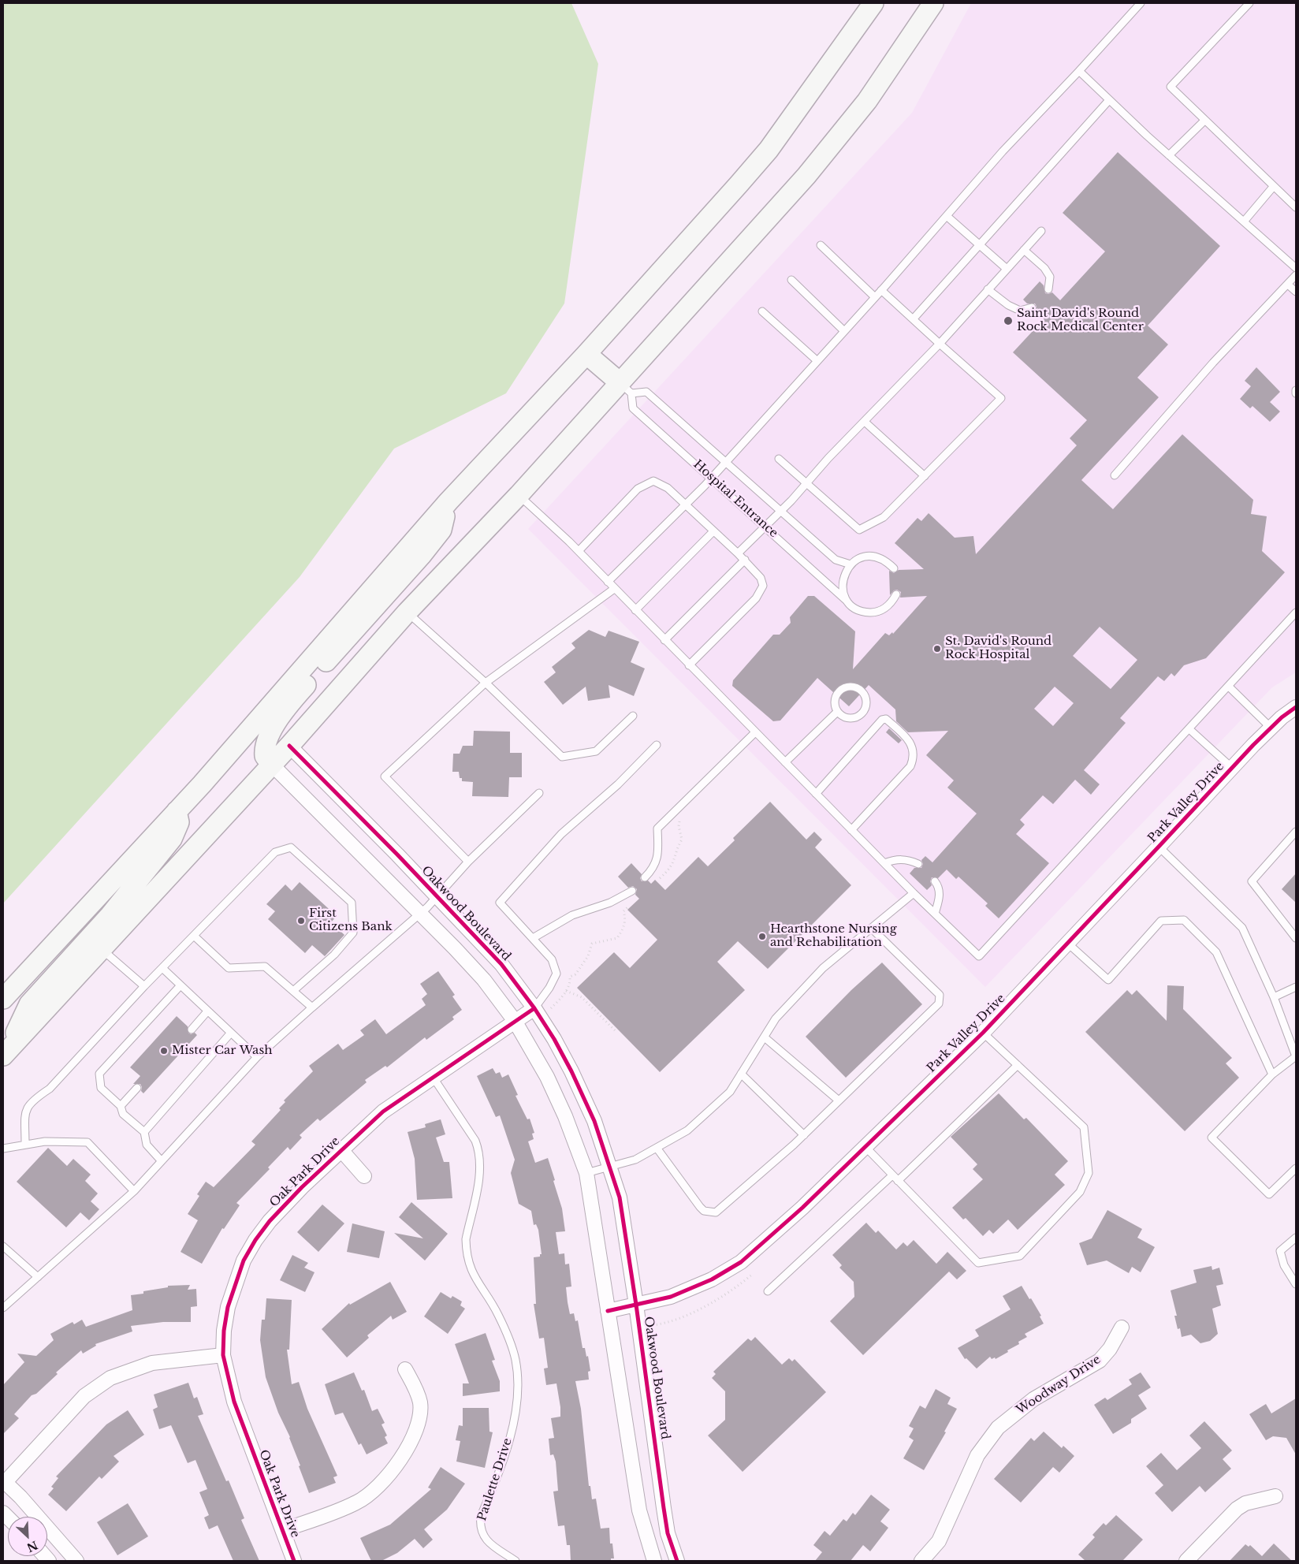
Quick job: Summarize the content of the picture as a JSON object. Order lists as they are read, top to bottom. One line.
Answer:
{"streets":{"street":["Park Valley Drive","Oakwood Boulevard","Oak Park Drive","Woodway Drive"],"lane":["Hospital Entrance","Paulette Drive"]},"crossings":[["Park Valley Drive","Oakwood Boulevard"],["Oakwood Boulevard","Oak Park Drive"],["Oak Park Drive","Paulette Drive"]],"places":["Saint David's Round Rock Medical Center","St. David's Round Rock Hospital","First Citizens Bank","Hearthstone Nursing and Rehabilitation","Mister Car Wash"],"north":"bottom right"}
